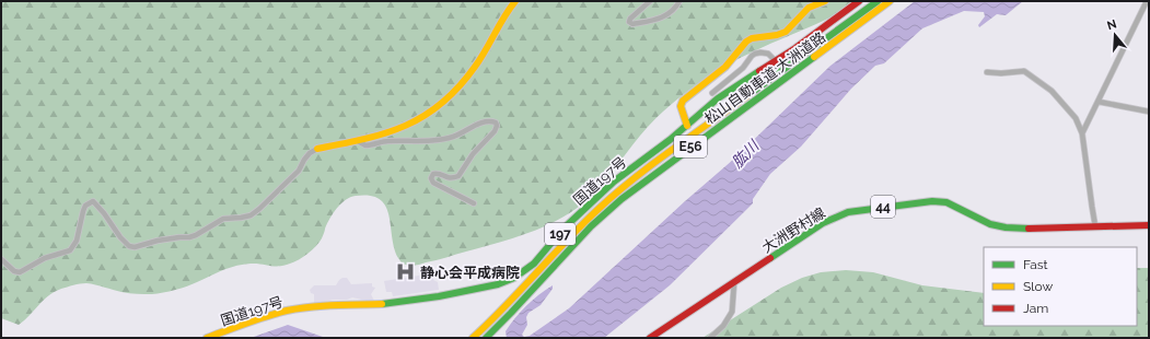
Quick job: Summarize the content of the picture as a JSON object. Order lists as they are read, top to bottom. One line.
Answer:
{"streets":{"main road":["松山自動車道;大洲道路","E56","国道197号","44","大洲野村線","197"]},"water":["肱川"],"places":{"hospital":["静心会平成病院"]},"legend":["Fast","Slow","Jam"],"north":"top"}
